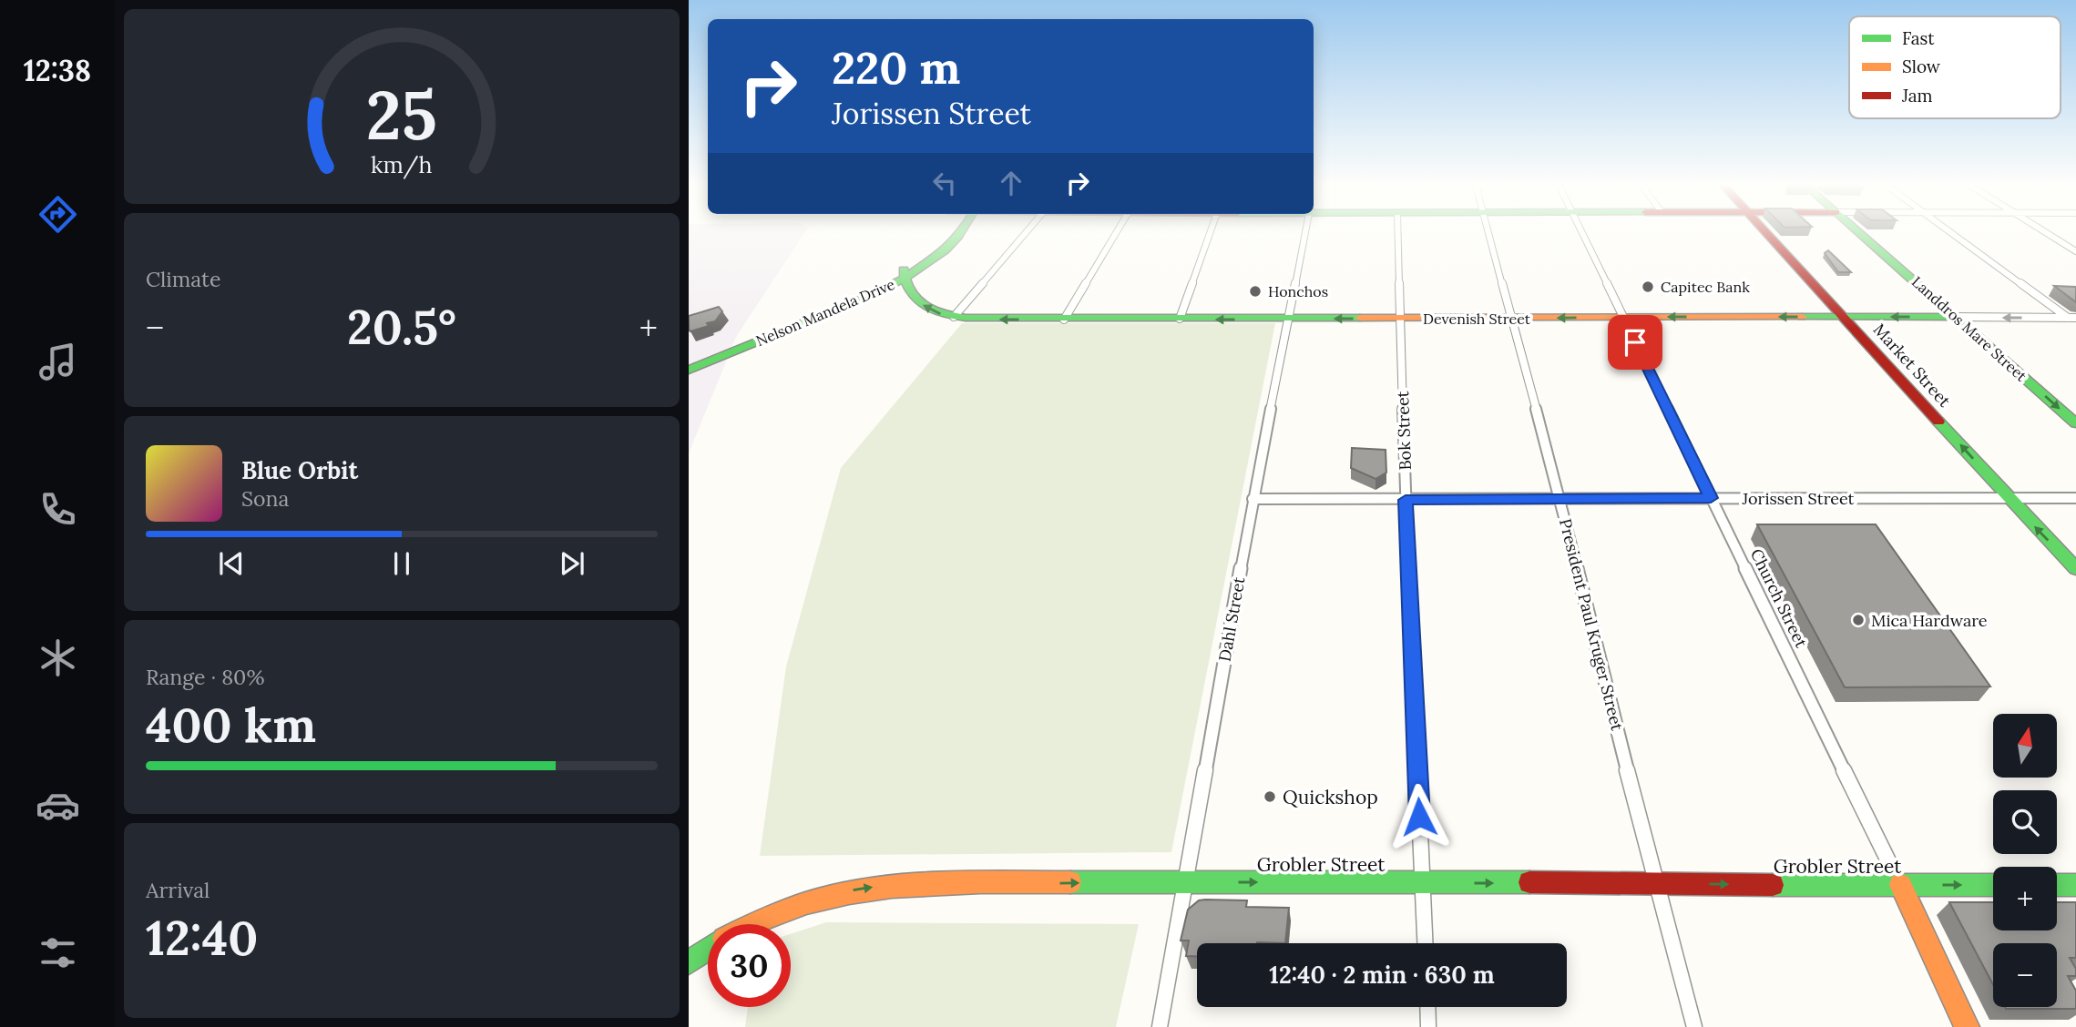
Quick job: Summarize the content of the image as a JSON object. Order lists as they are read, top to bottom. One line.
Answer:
{"streets":{"main road":["Nelson Mandela Drive","Devenish Street","Landdros Mare Street","Market Street","Church Street","Grobler Street"],"street":["Bok Street","Jorissen Street","Dahl Street","President Paul Kruger Street"]},"crossings":[["Nelson Mandela Drive","Devenish Street"],["Devenish Street","Landdros Mare Street"],["Devenish Street","Market Street"],["Devenish Street","Bok Street"],["Devenish Street","Church Street"],["Devenish Street","Dahl Street"],["Devenish Street","President Paul Kruger Street"],["Market Street","Jorissen Street"],["Bok Street","Jorissen Street"],["Bok Street","Grobler Street"],["Jorissen Street","Church Street"],["Jorissen Street","Dahl Street"],["Jorissen Street","President Paul Kruger Street"],["Church Street","Grobler Street"],["Dahl Street","Grobler Street"],["President Paul Kruger Street","Grobler Street"]],"one_way":["Devenish Street","Landdros Mare Street","Market Street","Grobler Street"],"places":["Capitec Bank","Honchos","Mica Hardware","Quickshop"],"legend":["Fast","Slow","Jam"],"north":"top","page":{"tabs":"12:38","turn":["220 m","Jorissen Street"],"tile":["Climate",["Range · 80%","400 km"],["Arrival","12:40"]],"heat":["−","20.5°","+"],"song":["Blue Orbit","Sona"],"map_buttons":["+","−"],"limit":"30","trip":"12:40 · 2 min · 630 m","gauge":["25","km/h"]}}
